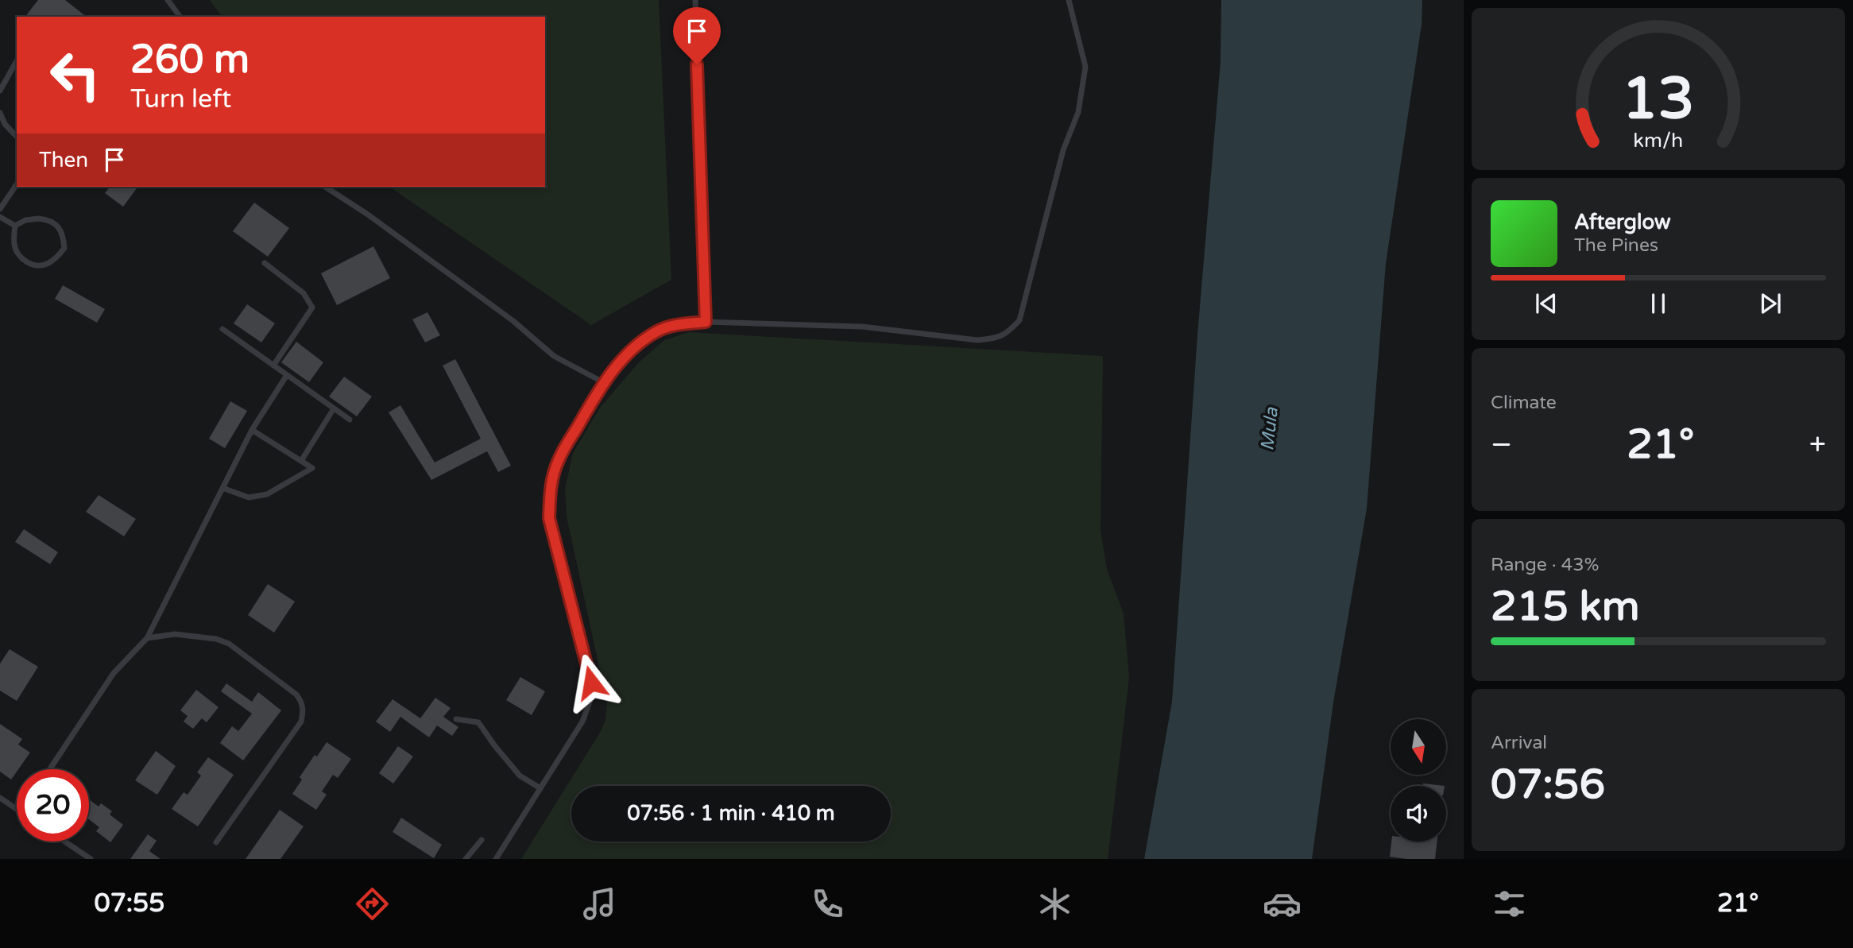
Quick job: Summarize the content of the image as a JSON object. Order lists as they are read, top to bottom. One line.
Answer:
{"water":["Mula"],"north":"bottom","page":{"turn":["260 m","Turn left"],"then":"Then","song":["Afterglow","The Pines"],"tile":["Climate",["Range · 43%","215 km"],["Arrival","07:56"]],"heat":["−","21°","+"],"limit":"20","trip":"07:56 · 1 min · 410 m","tabs":["07:55","21°"],"gauge":["13","km/h"]}}
